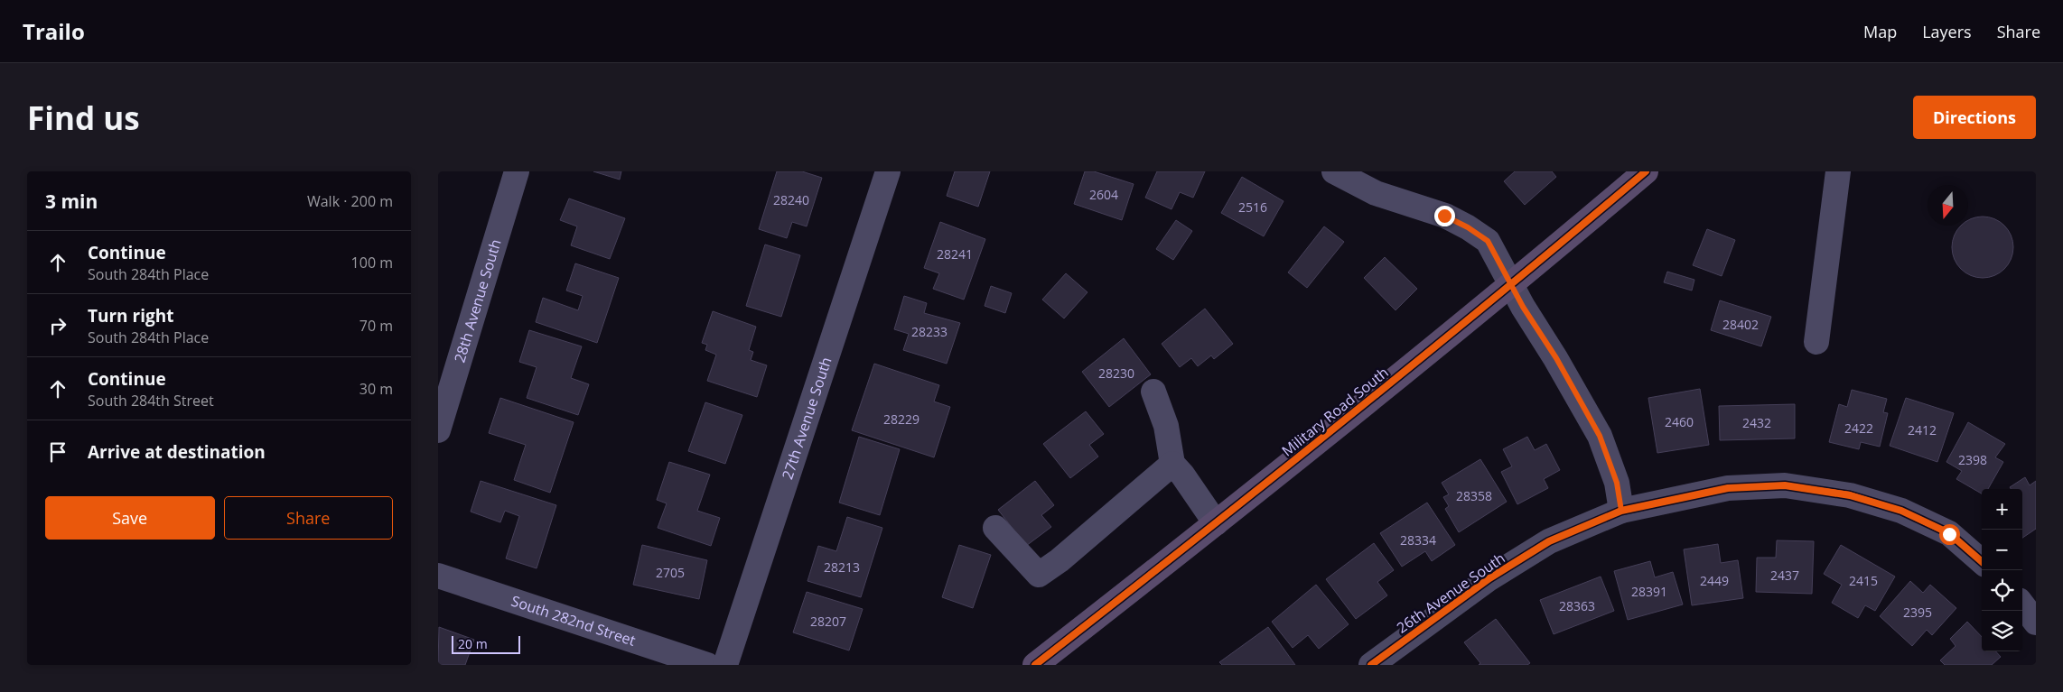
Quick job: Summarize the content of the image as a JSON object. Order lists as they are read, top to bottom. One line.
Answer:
{"streets":{"main road":["Military Road South"],"street":["28th Avenue South","27th Avenue South","26th Avenue South","South 282nd Street"]},"house_numbers":["2604","28240","2516","28241","28402","28233","28230","28229","2460","2432","2422","2412","2398","28358","28334","28213","2705","2437","2449","2415","28391","28363","2395","28207"],"scale_bar":"20 m","north":"bottom","page":{"header":"Trailo","nav":["Map","Layers","Share"],"buttons":["Directions",["Save","Share"]],"title":"Find us","heading":["3 min","Walk · 200 m"],"list":[["Continue","South 284th Place","100 m"],["Turn right","South 284th Place","70 m"],["Continue","South 284th Street","30 m"],"Arrive at destination"],"map_buttons":["+","−"],"scale":"20 m"}}
